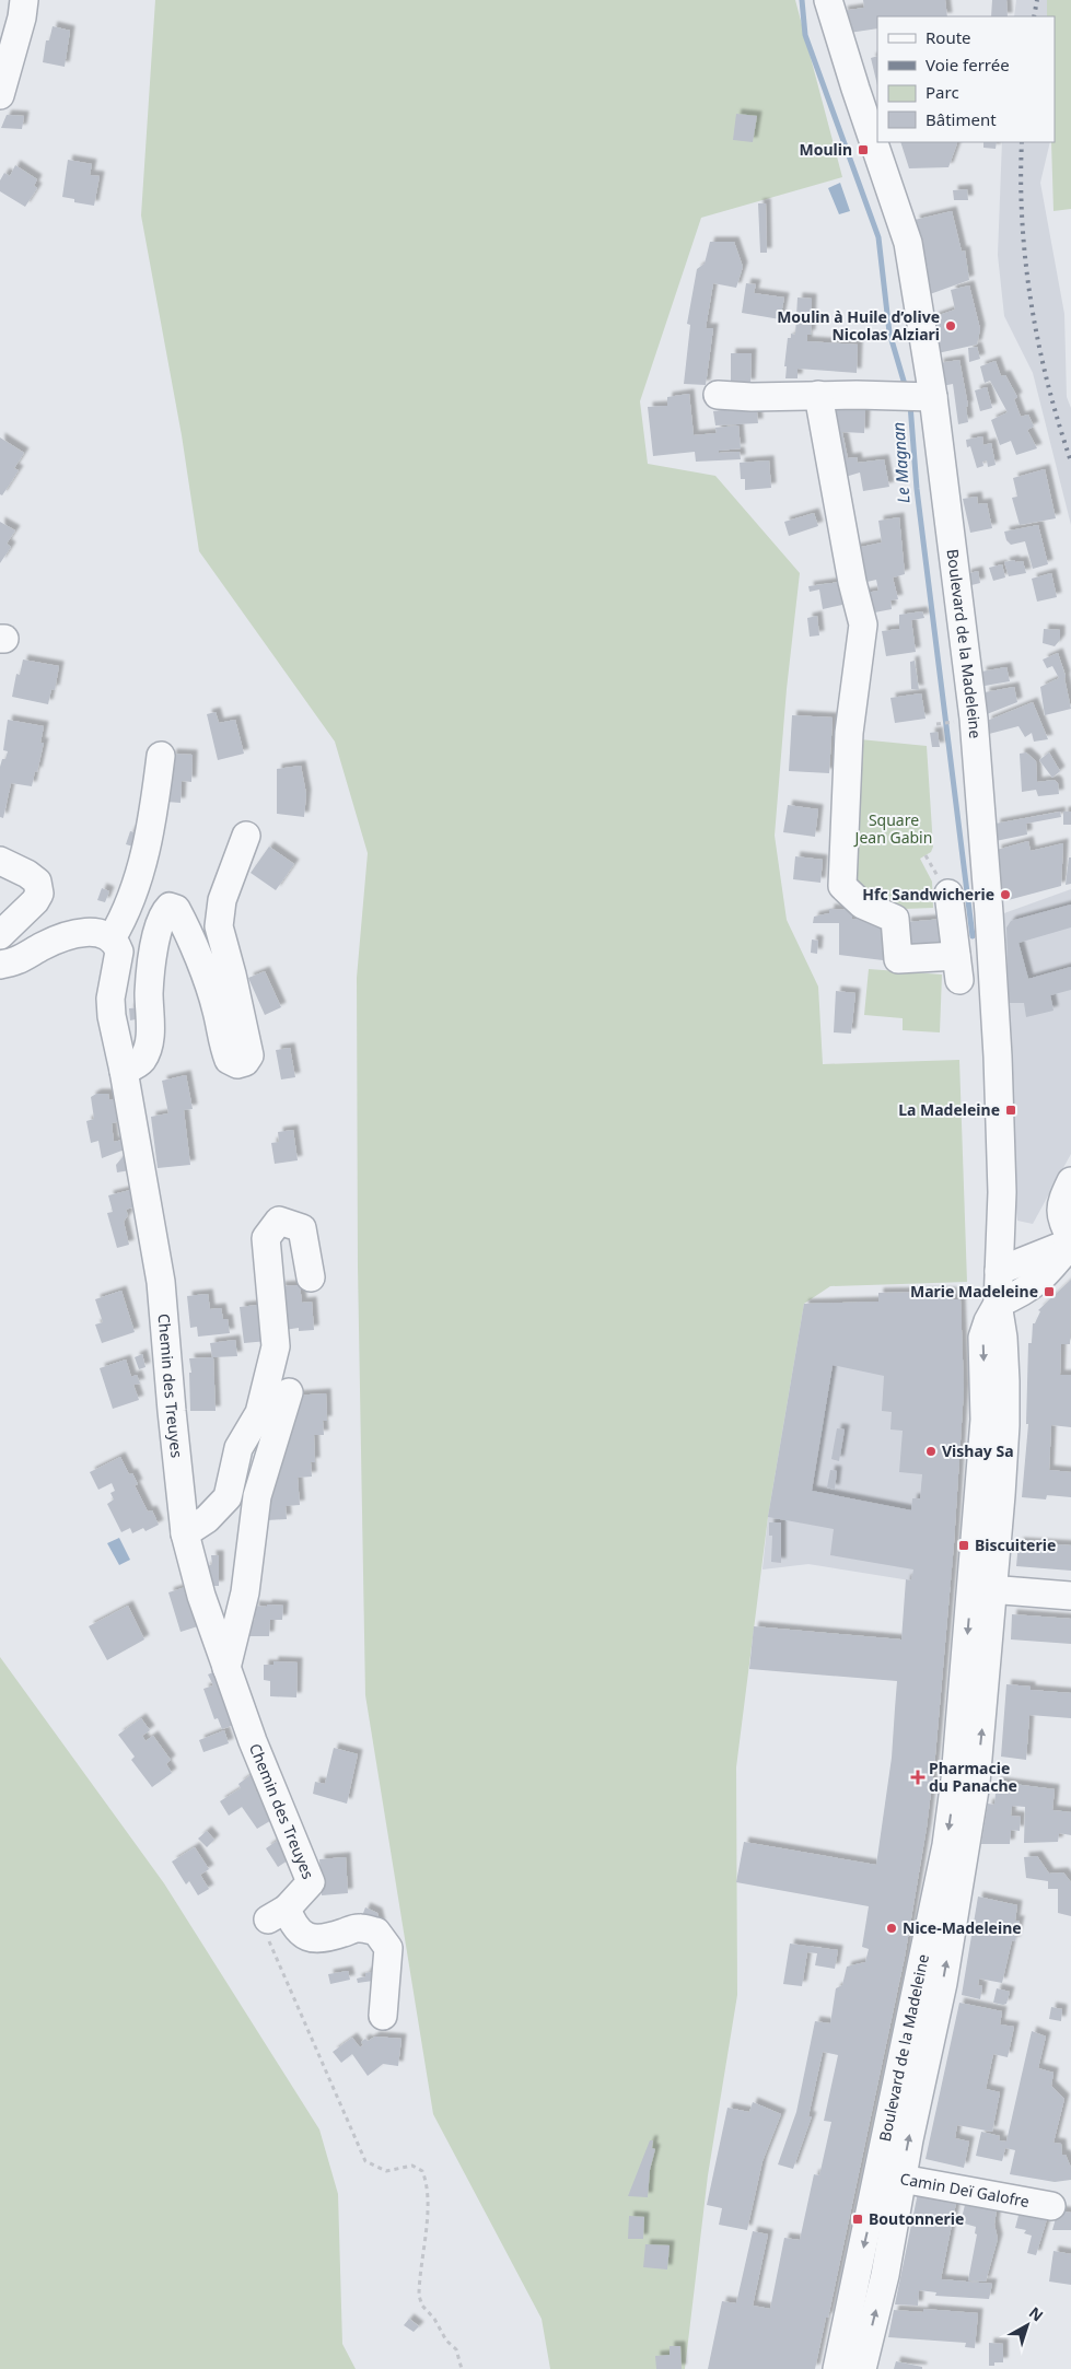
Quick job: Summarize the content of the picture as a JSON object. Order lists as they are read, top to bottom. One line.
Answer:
{"streets":{"street":["Boulevard de la Madeleine","Chemin des Treuyes","Camin Deï Galofre"]},"crossings":[["Boulevard de la Madeleine","Camin Deï Galofre"]],"water":["Le Magnan"],"parks":["Square Jean Gabin"],"places":{"transit":["Moulin","La Madeleine","Marie Madeleine","Biscuiterie","Boutonnerie"],"other":["Moulin à Huile d’olive Nicolas Alziari","Hfc Sandwicherie","Vishay Sa","Nice-Madeleine"],"health":["Pharmacie du Panache"]},"legend":["Route","Voie ferrée","Parc","Bâtiment"],"north":"top right"}
